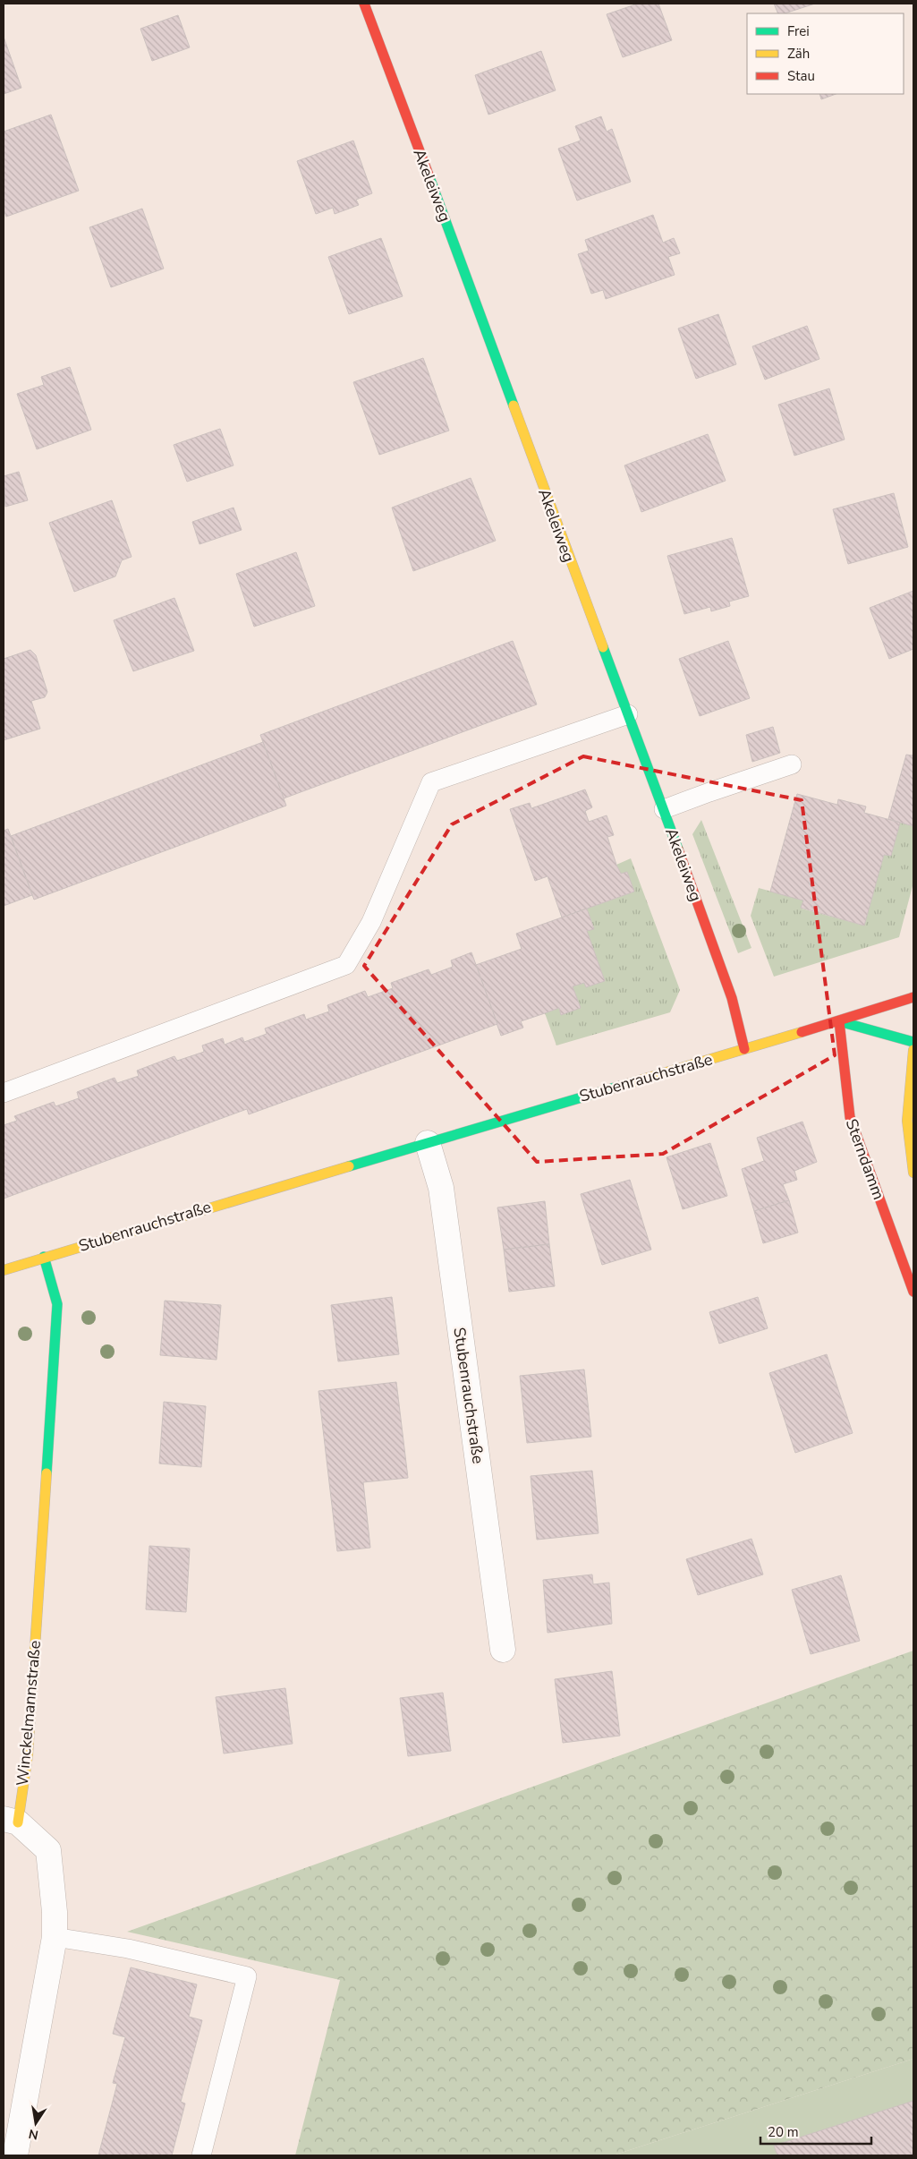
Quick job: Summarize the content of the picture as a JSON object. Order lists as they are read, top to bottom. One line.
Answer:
{"streets":{"street":["Akeleiweg","Stubenrauchstraße","Sterndamm","Winckelmannstraße"]},"crossings":[["Akeleiweg","Stubenrauchstraße"],["Stubenrauchstraße","Sterndamm"],["Stubenrauchstraße","Winckelmannstraße"]],"legend":["Frei","Zäh","Stau"],"scale_bar":"20 m","north":"bottom"}
